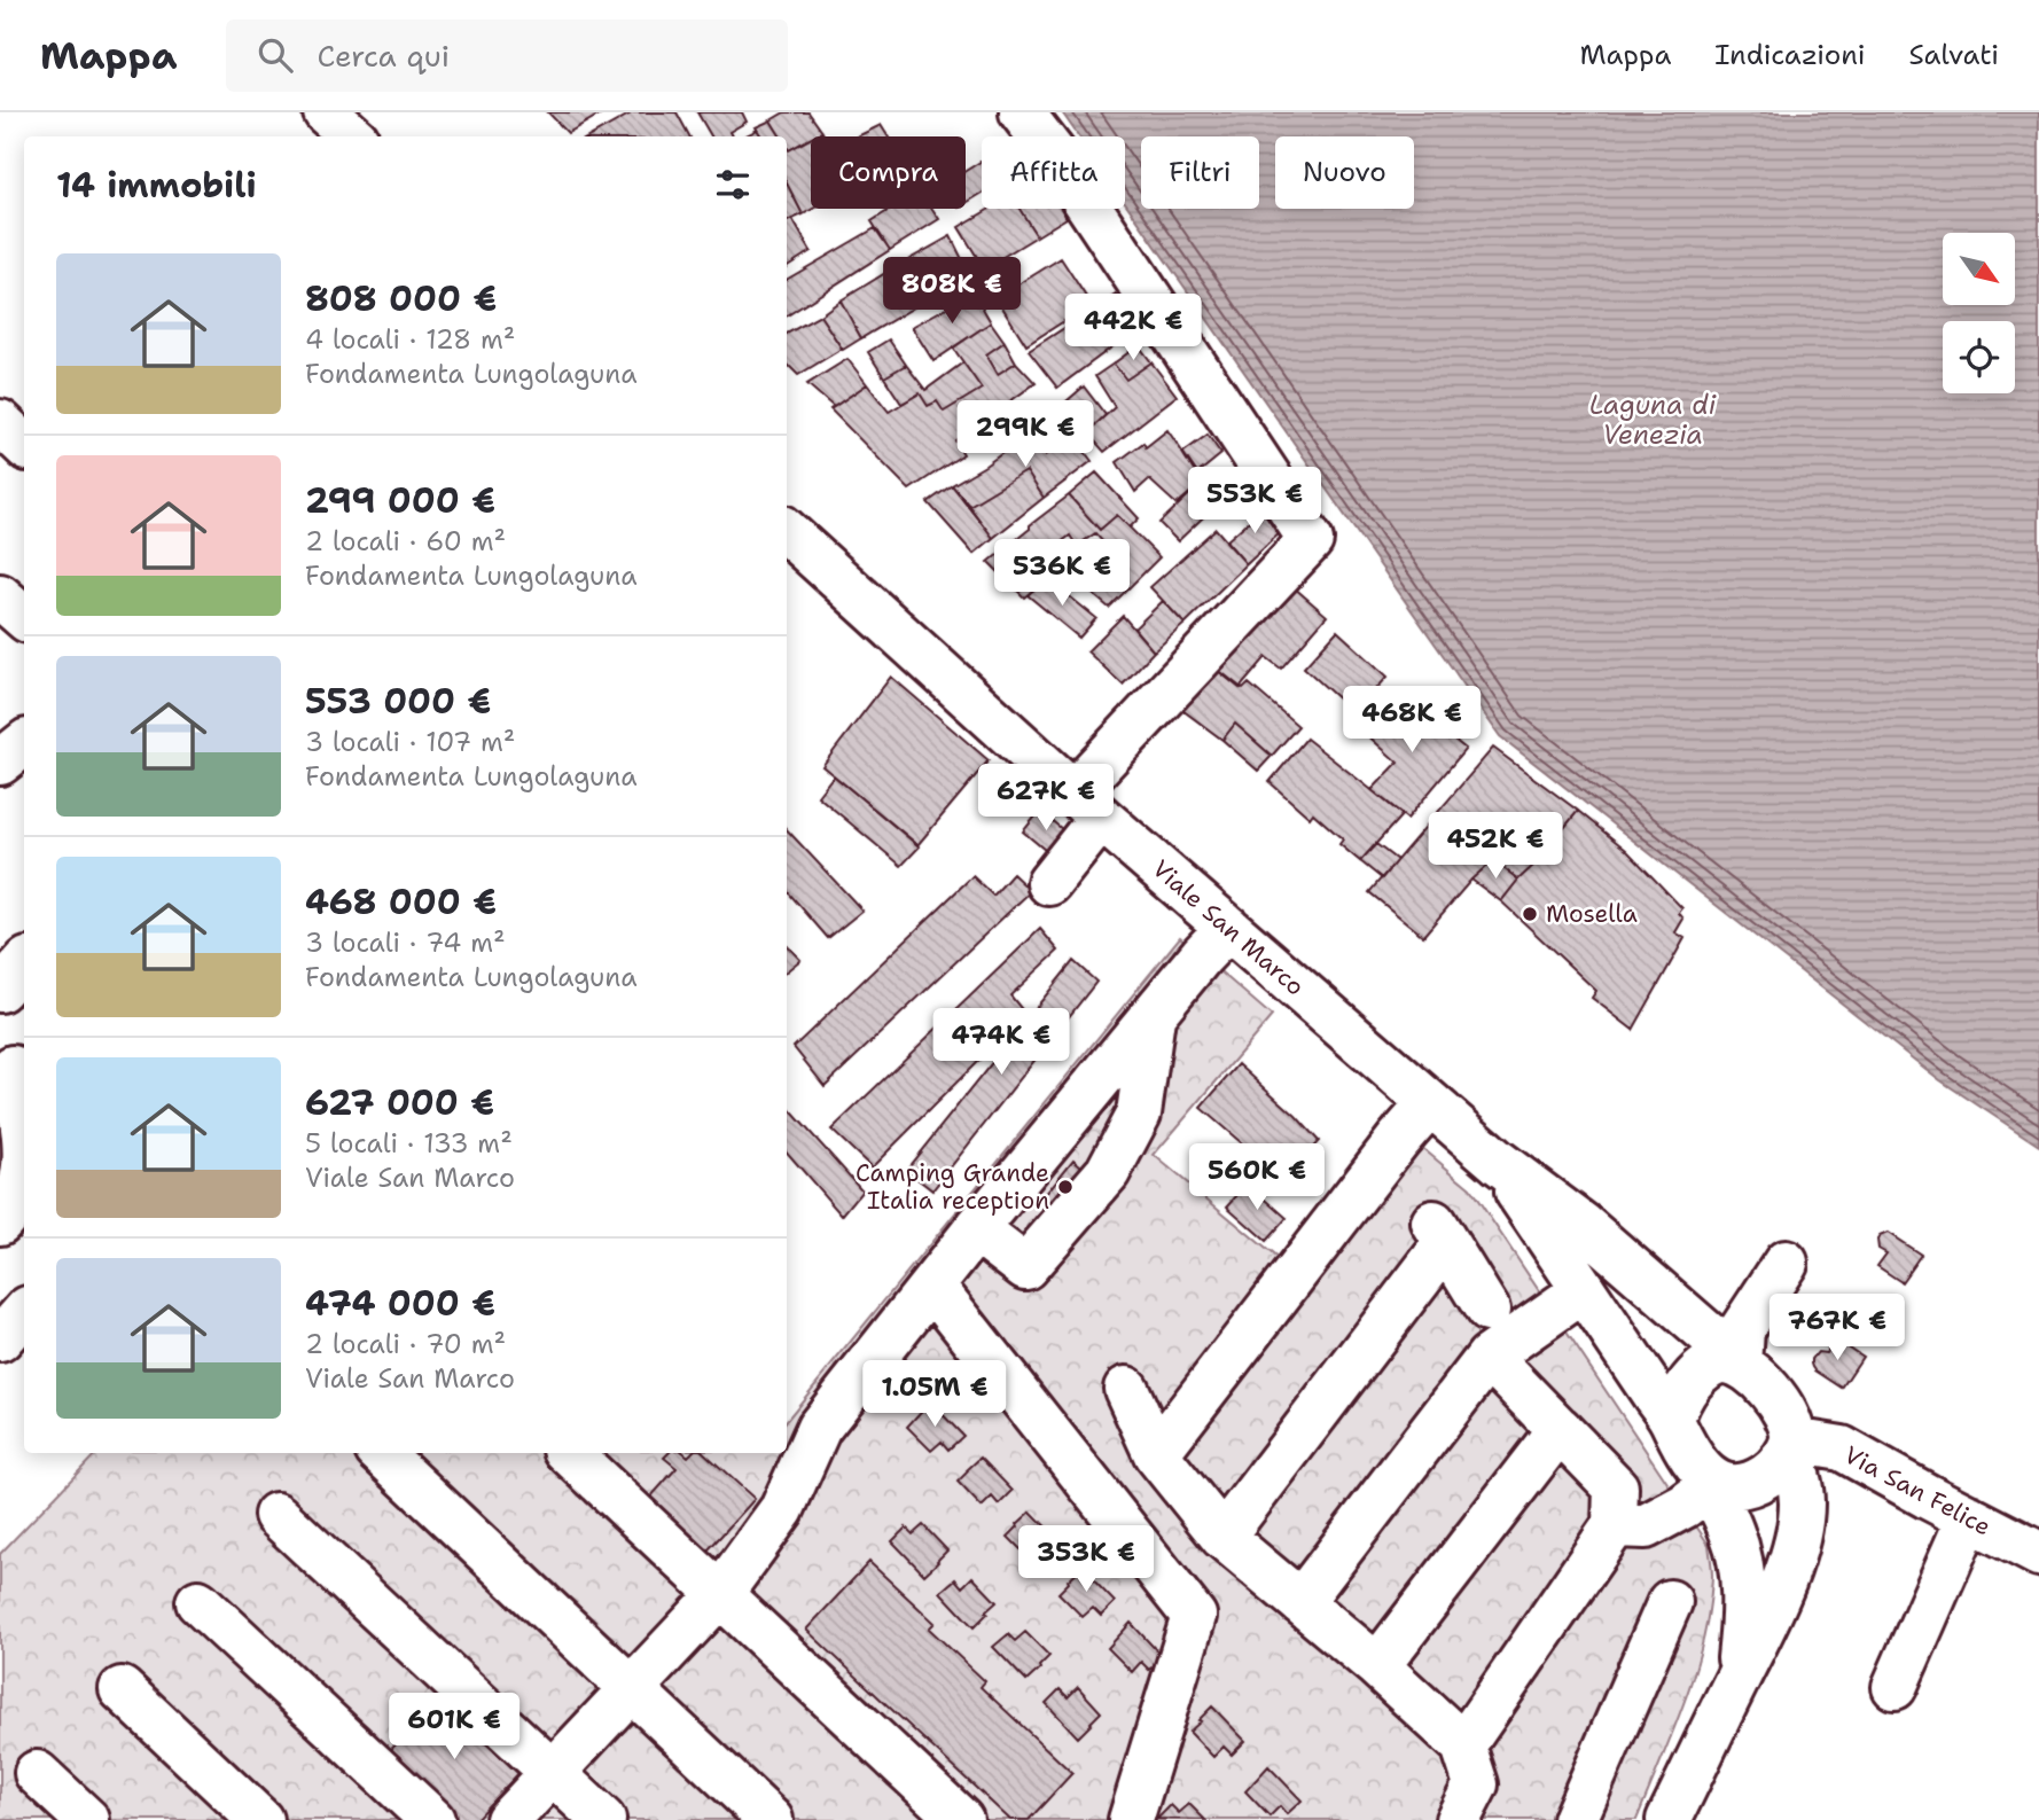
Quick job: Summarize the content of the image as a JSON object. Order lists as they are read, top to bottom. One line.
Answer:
{"streets":{"street":["Viale San Marco","Via San Felice"]},"crossings":[["Viale San Marco","Via San Felice"]],"water":["Laguna di Venezia"],"places":["Mosella","Camping Grande Italia reception"],"north":"bottom right","page":{"header":"Mappa","search":"Cerca qui","nav":["Mappa","Indicazioni","Salvati"],"chip":["Compra","Affitta","Filtri","Nuovo"],"heading":"14 immobili","list":[{"name":"808 000 €","note":"4 locali · 128 m² · Fondamenta Lungolaguna"},{"name":"299 000 €","note":"2 locali · 60 m² · Fondamenta Lungolaguna"},{"name":"553 000 €","note":"3 locali · 107 m² · Fondamenta Lungolaguna"},{"name":"468 000 €","note":"3 locali · 74 m² · Fondamenta Lungolaguna"},{"name":"627 000 €","note":"5 locali · 133 m² · Viale San Marco"},{"name":"474 000 €","note":"2 locali · 70 m² · Viale San Marco"}],"price":["808K €","442K €","299K €","553K €","536K €","468K €","627K €","452K €","474K €","560K €","767K €","1.05M €","353K €","601K €"]}}
